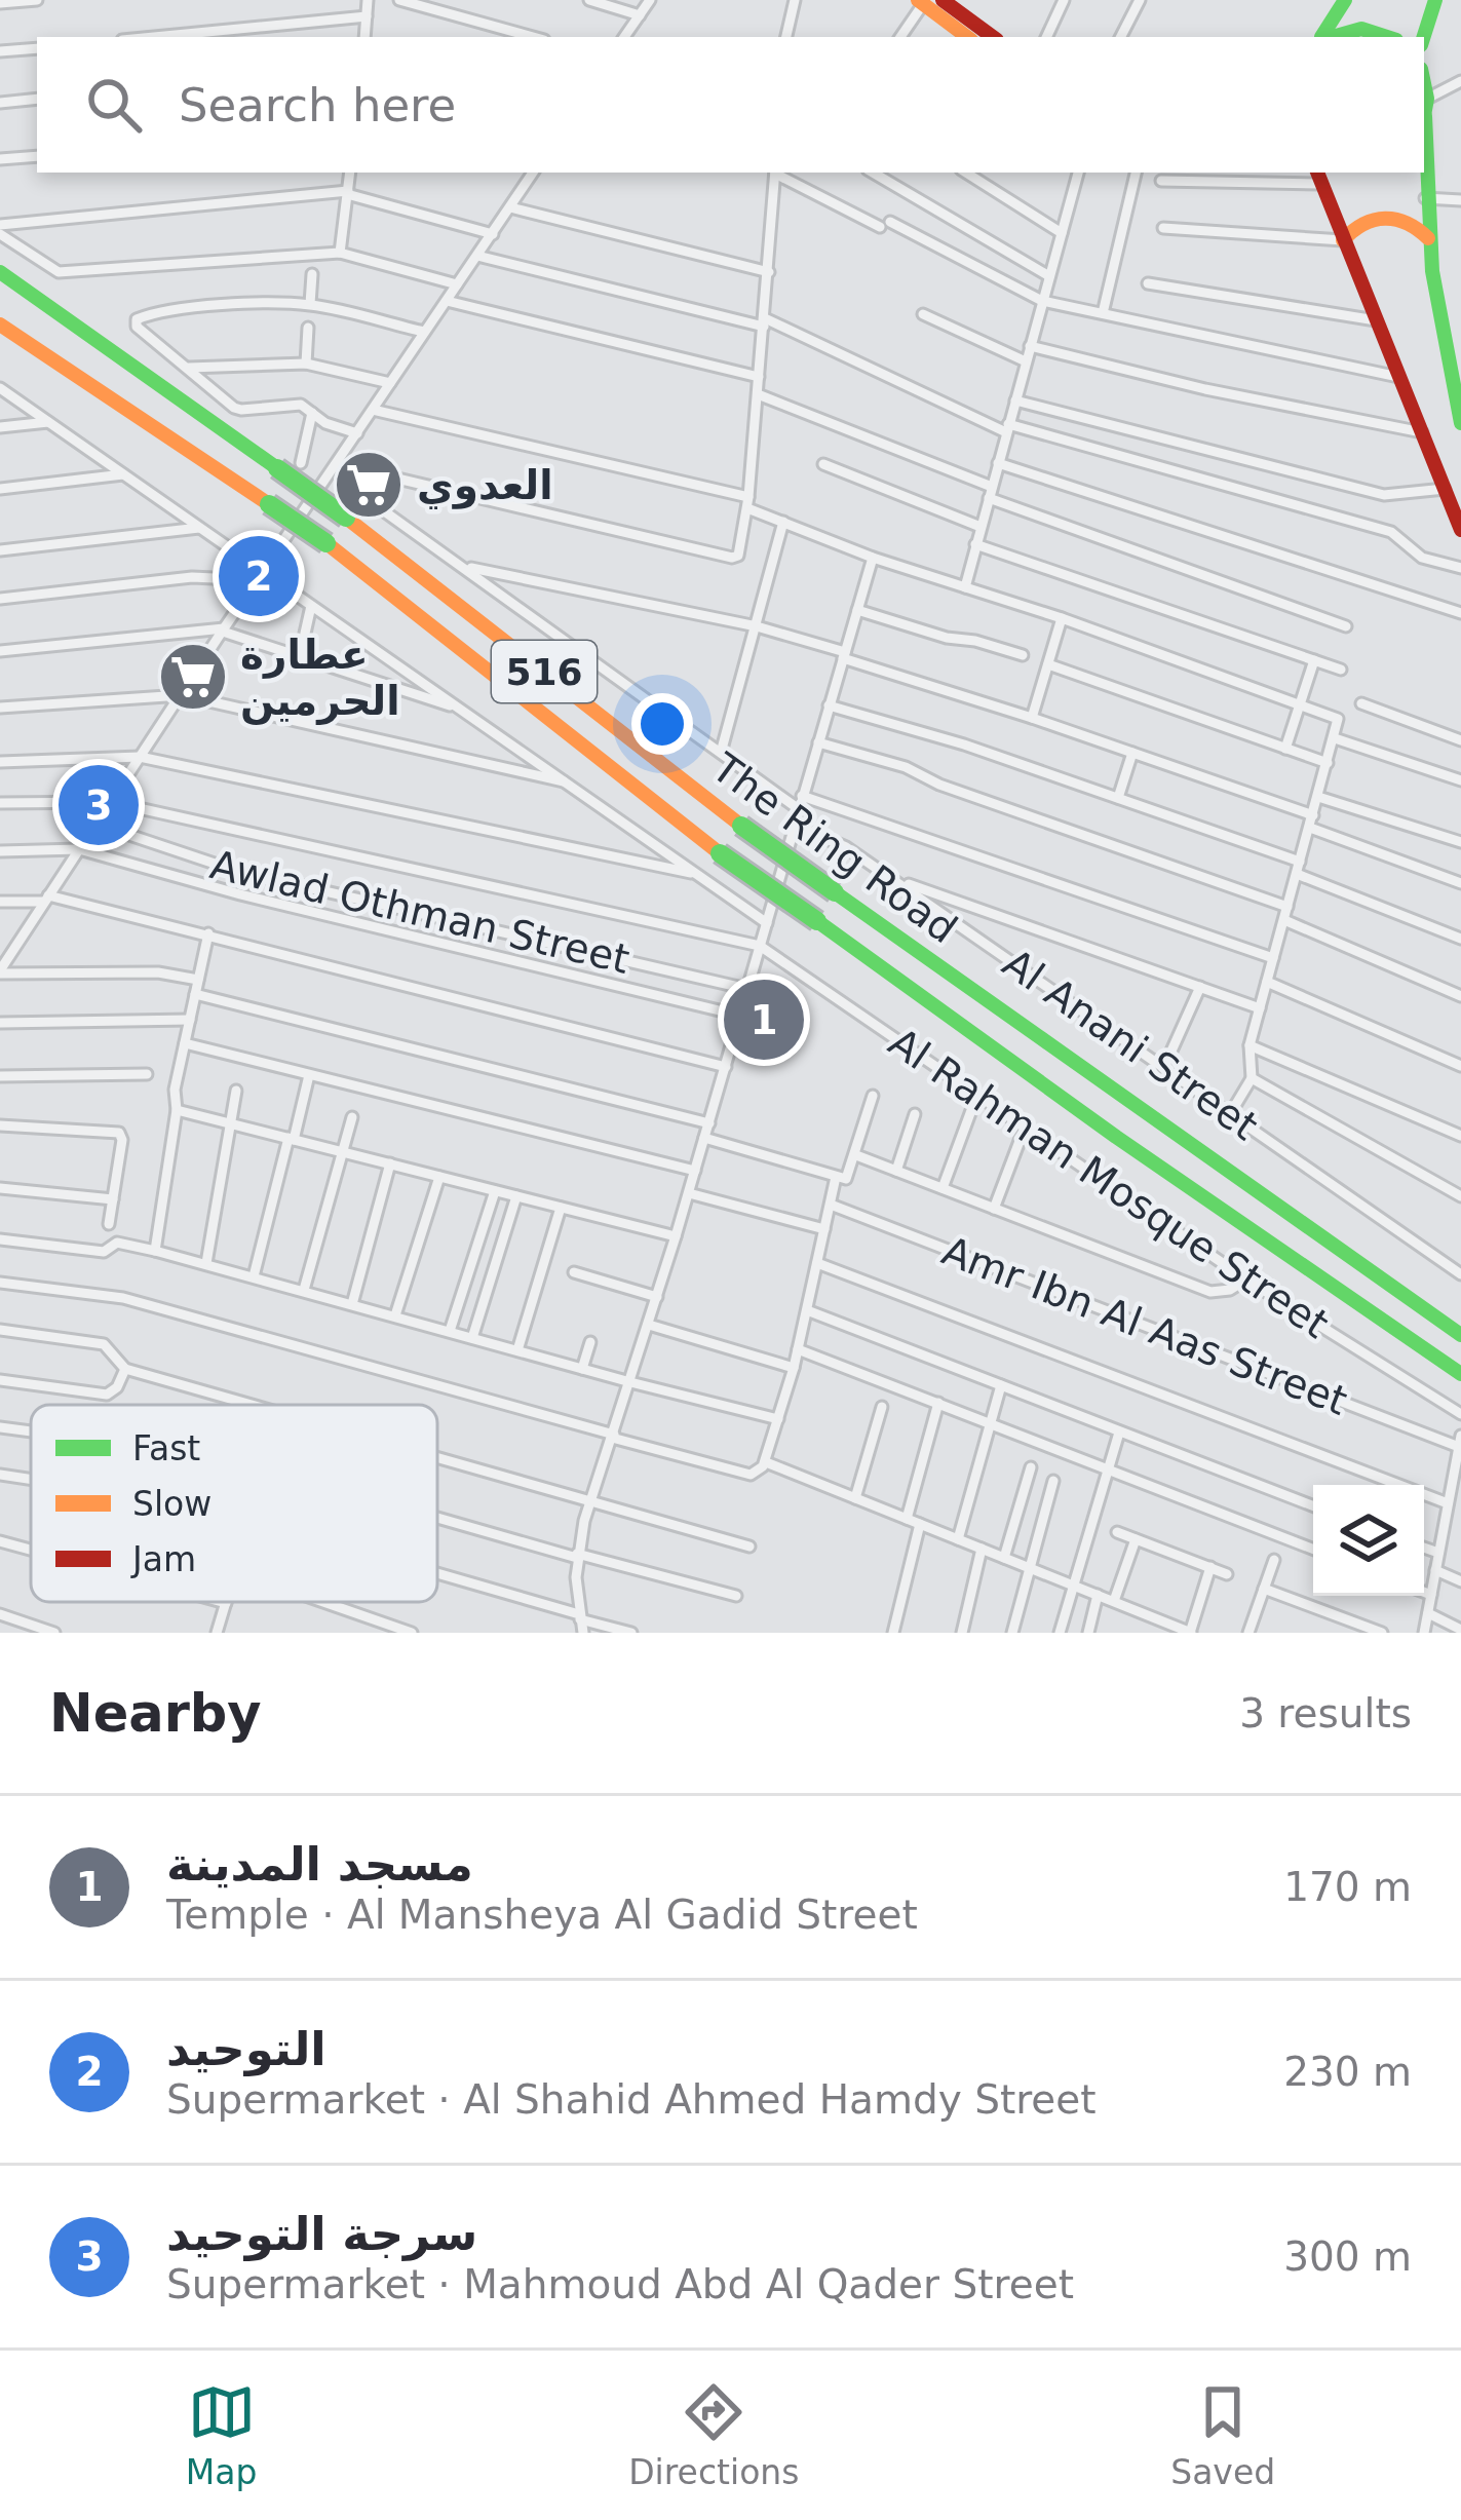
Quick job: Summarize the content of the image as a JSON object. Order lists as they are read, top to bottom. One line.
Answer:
{"streets":{"main road":["516","The Ring Road"],"street":["Awlad Othman Street","Al Anani Street","Al Rahman Mosque Street","Amr Ibn Al Aas Street"]},"places":{"supermarket":["العدوي","عطارة الحرمين"]},"legend":["Fast","Slow","Jam"],"page":{"search":"Search here","pins":["2","3","1"],"heading":["Nearby","3 results"],"list":[{"mark":"1","name":"مسجد المدينة","note":"Temple · Al Mansheya Al Gadid Street","value":"170 m"},{"mark":"2","name":"التوحيد","note":"Supermarket · Al Shahid Ahmed Hamdy Street","value":"230 m"},{"mark":"3","name":"سرجة التوحيد","note":"Supermarket · Mahmoud Abd Al Qader Street","value":"300 m"}],"nav":["Map","Directions","Saved"]}}
